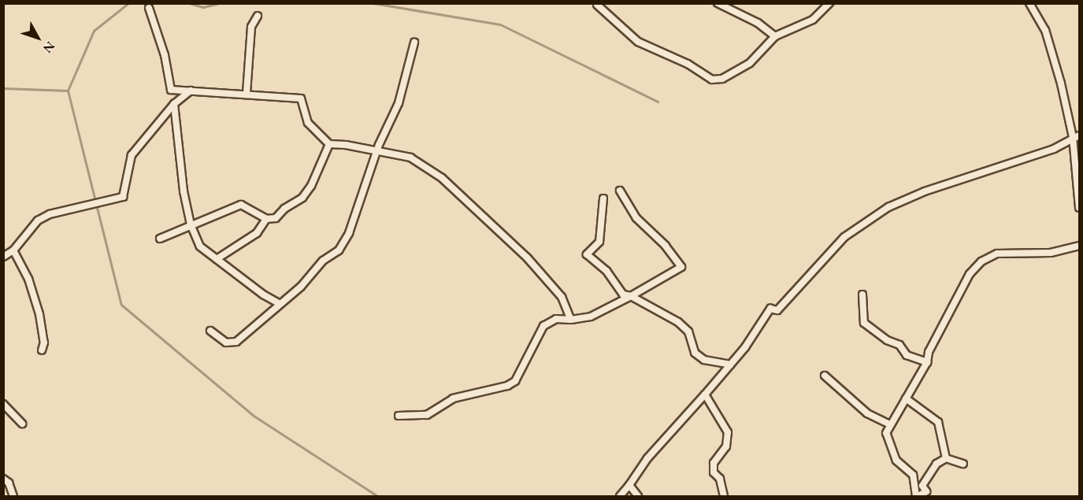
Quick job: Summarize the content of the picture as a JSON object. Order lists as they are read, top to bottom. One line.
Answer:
{"north":"bottom right"}
